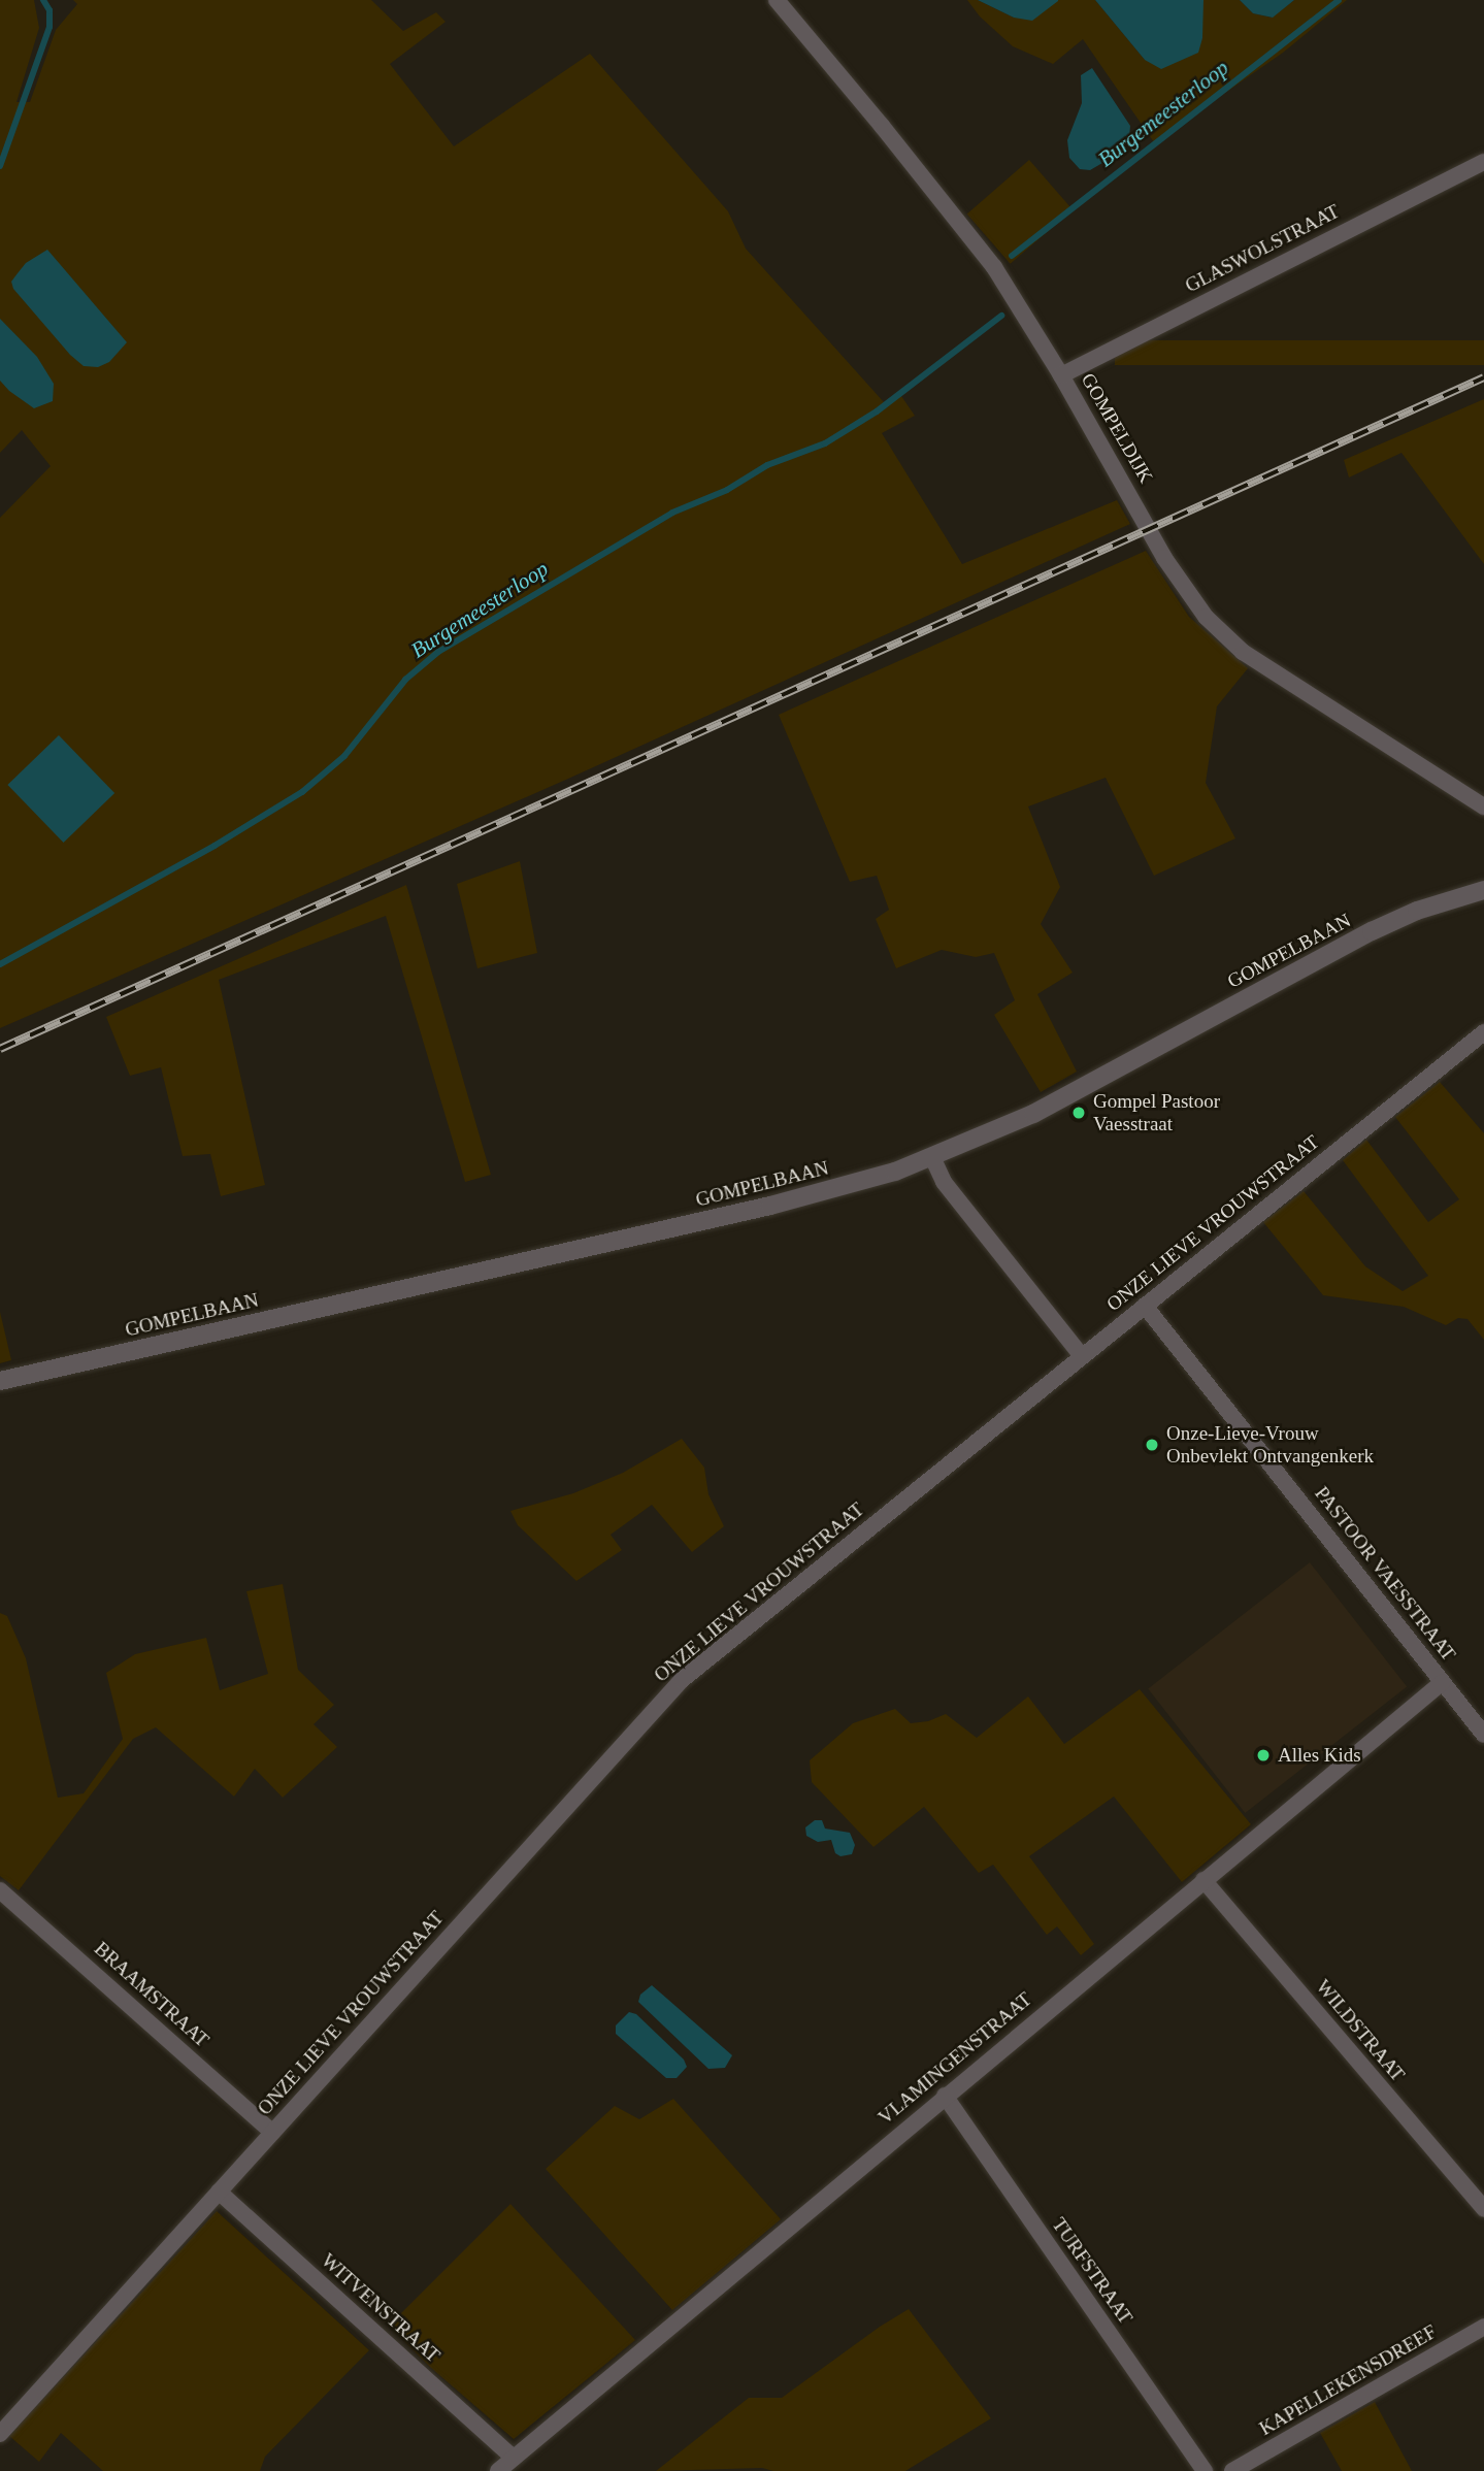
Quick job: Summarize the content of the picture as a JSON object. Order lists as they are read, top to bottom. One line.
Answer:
{"streets":{"street":["GLASWOLSTRAAT","GOMPELDIJK","GOMPELBAAN","ONZE LIEVE VROUWSTRAAT","PASTOOR VAESSTRAAT","BRAAMSTRAAT","WILDSTRAAT","VLAMINGENSTRAAT","TURFSTRAAT","WITVENSTRAAT","KAPELLEKENSDREEF"]},"crossings":[["GLASWOLSTRAAT","GOMPELDIJK"],["ONZE LIEVE VROUWSTRAAT","PASTOOR VAESSTRAAT"],["ONZE LIEVE VROUWSTRAAT","BRAAMSTRAAT"],["ONZE LIEVE VROUWSTRAAT","WITVENSTRAAT"],["PASTOOR VAESSTRAAT","VLAMINGENSTRAAT"],["WILDSTRAAT","VLAMINGENSTRAAT"],["VLAMINGENSTRAAT","TURFSTRAAT"],["VLAMINGENSTRAAT","WITVENSTRAAT"]],"water":["Burgemeesterloop"],"places":["Gompel Pastoor Vaesstraat","Onze-Lieve-Vrouw Onbevlekt Ontvangenkerk","Alles Kids"]}
